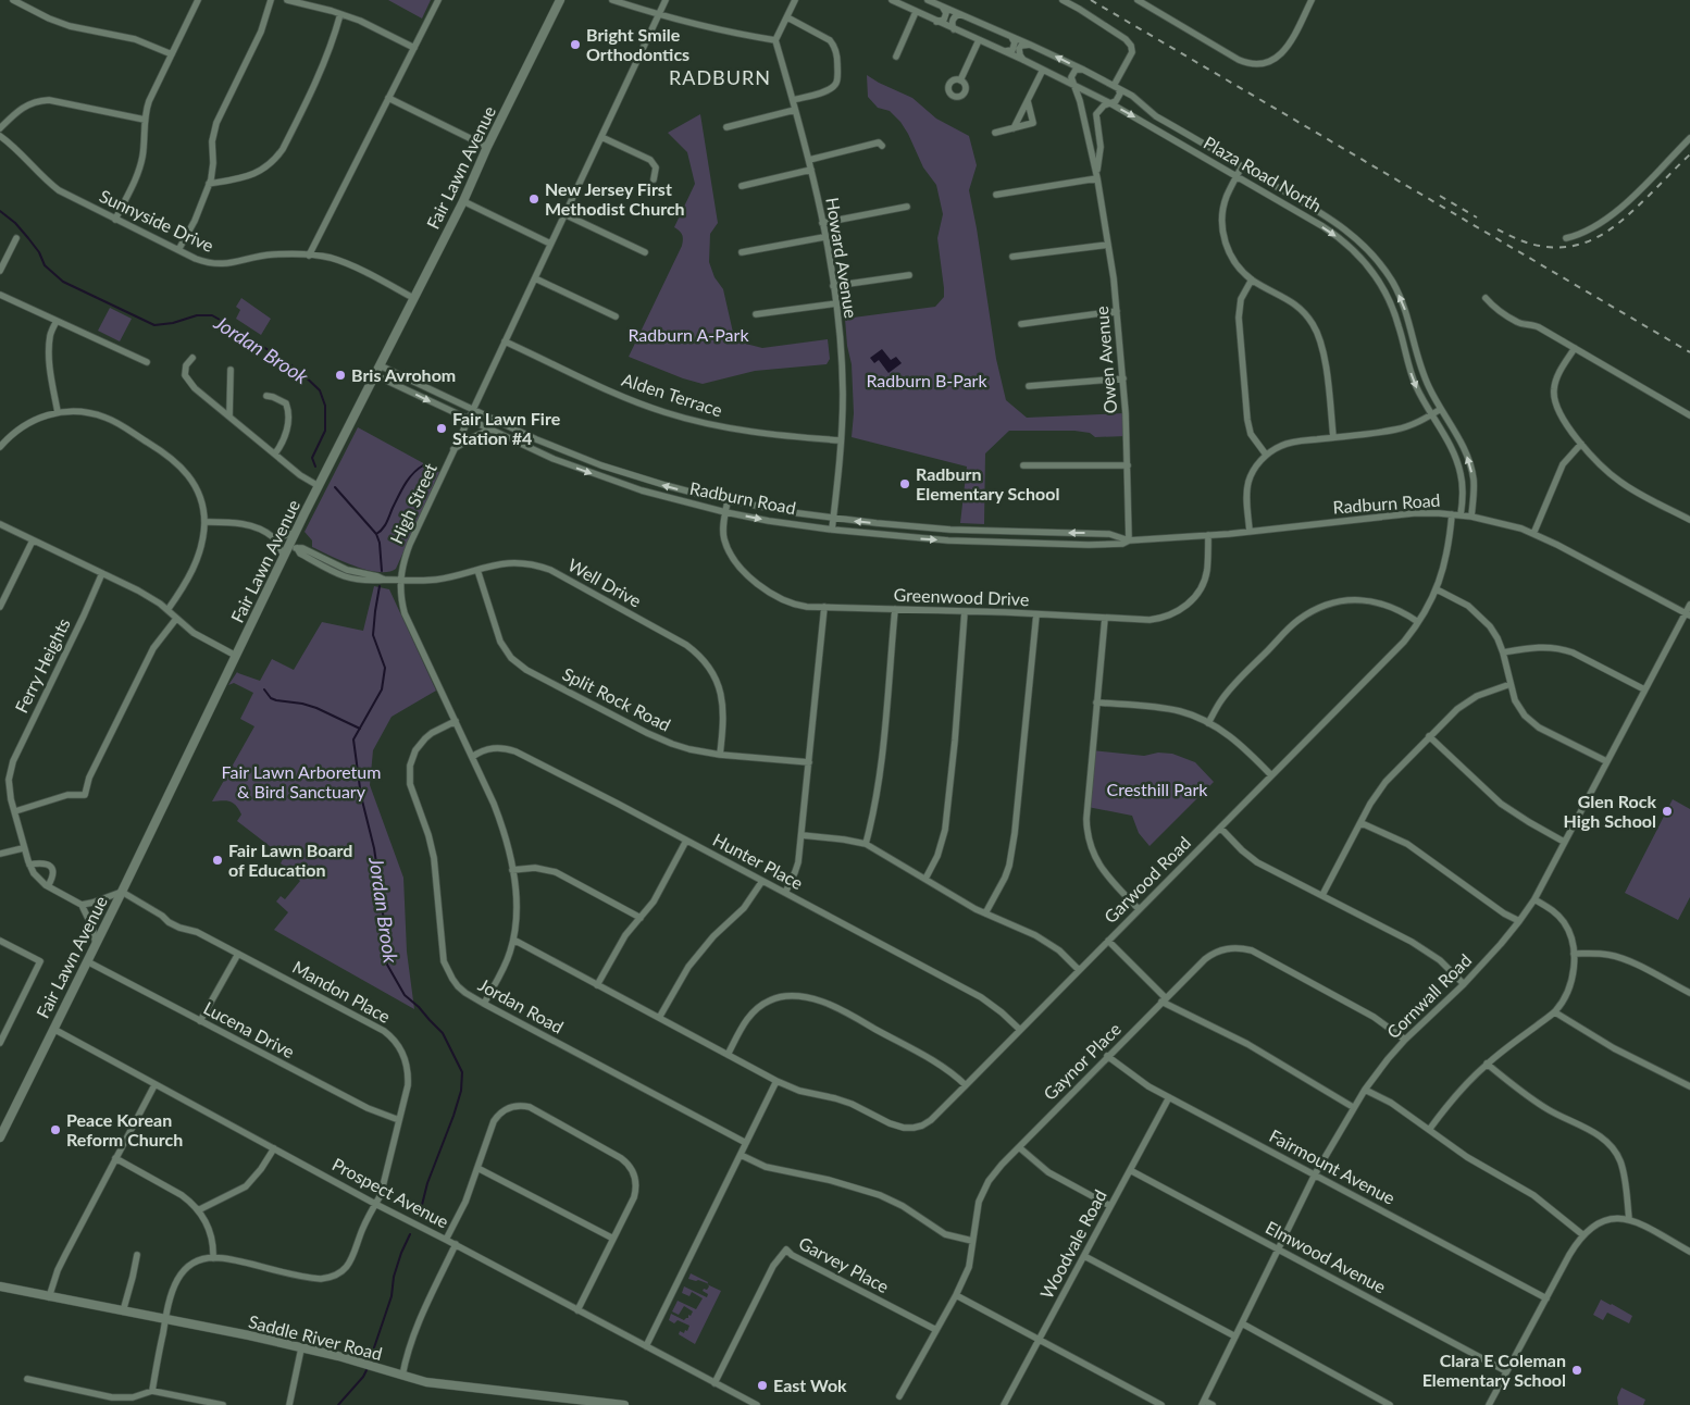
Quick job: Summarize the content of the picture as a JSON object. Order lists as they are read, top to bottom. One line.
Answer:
{"streets":{"main road":["Fair Lawn Avenue","Saddle River Road"],"street":["Plaza Road North","Sunnyside Drive","Howard Avenue","Owen Avenue","Alden Terrace","Radburn Road","High Street","Well Drive","Greenwood Drive","Ferry Heights","Split Rock Road","Hunter Place","Garwood Road","Mandon Place","Cornwall Road","Jordan Road","Lucena Drive","Gaynor Place","Fairmount Avenue","Prospect Avenue","Woodvale Road","Elmwood Avenue","Garvey Place"]},"crossings":[["Fair Lawn Avenue","Sunnyside Drive"],["Fair Lawn Avenue","Radburn Road"],["Fair Lawn Avenue","Well Drive"],["Fair Lawn Avenue","Mandon Place"],["Fair Lawn Avenue","Lucena Drive"],["Fair Lawn Avenue","Prospect Avenue"],["Plaza Road North","Owen Avenue"],["Plaza Road North","Radburn Road"],["Howard Avenue","Alden Terrace"],["Howard Avenue","Radburn Road"],["Owen Avenue","Radburn Road"],["Alden Terrace","High Street"],["Radburn Road","High Street"],["Radburn Road","Greenwood Drive"],["Radburn Road","Garwood Road"],["Radburn Road","Cornwall Road"],["High Street","Well Drive"],["High Street","Hunter Place"],["High Street","Garwood Road"],["High Street","Jordan Road"],["Well Drive","Split Rock Road"],["Hunter Place","Garwood Road"],["Mandon Place","Lucena Drive"],["Mandon Place","Prospect Avenue"],["Cornwall Road","Gaynor Place"],["Cornwall Road","Fairmount Avenue"],["Cornwall Road","Elmwood Avenue"],["Gaynor Place","Fairmount Avenue"],["Gaynor Place","Garvey Place"],["Fairmount Avenue","Woodvale Road"],["Prospect Avenue","Garvey Place"],["Woodvale Road","Elmwood Avenue"]],"districts":["RADBURN"],"water":["Jordan Brook"],"parks":["Radburn A-Park","Radburn B-Park","Fair Lawn Arboretum & Bird Sanctuary","Cresthill Park"],"places":["Bright Smile Orthodontics","New Jersey First Methodist Church","Bris Avrohom","Fair Lawn Fire Station #4","Radburn Elementary School","Glen Rock High School","Fair Lawn Board of Education","Peace Korean Reform Church","Clara E Coleman Elementary School","East Wok"]}
